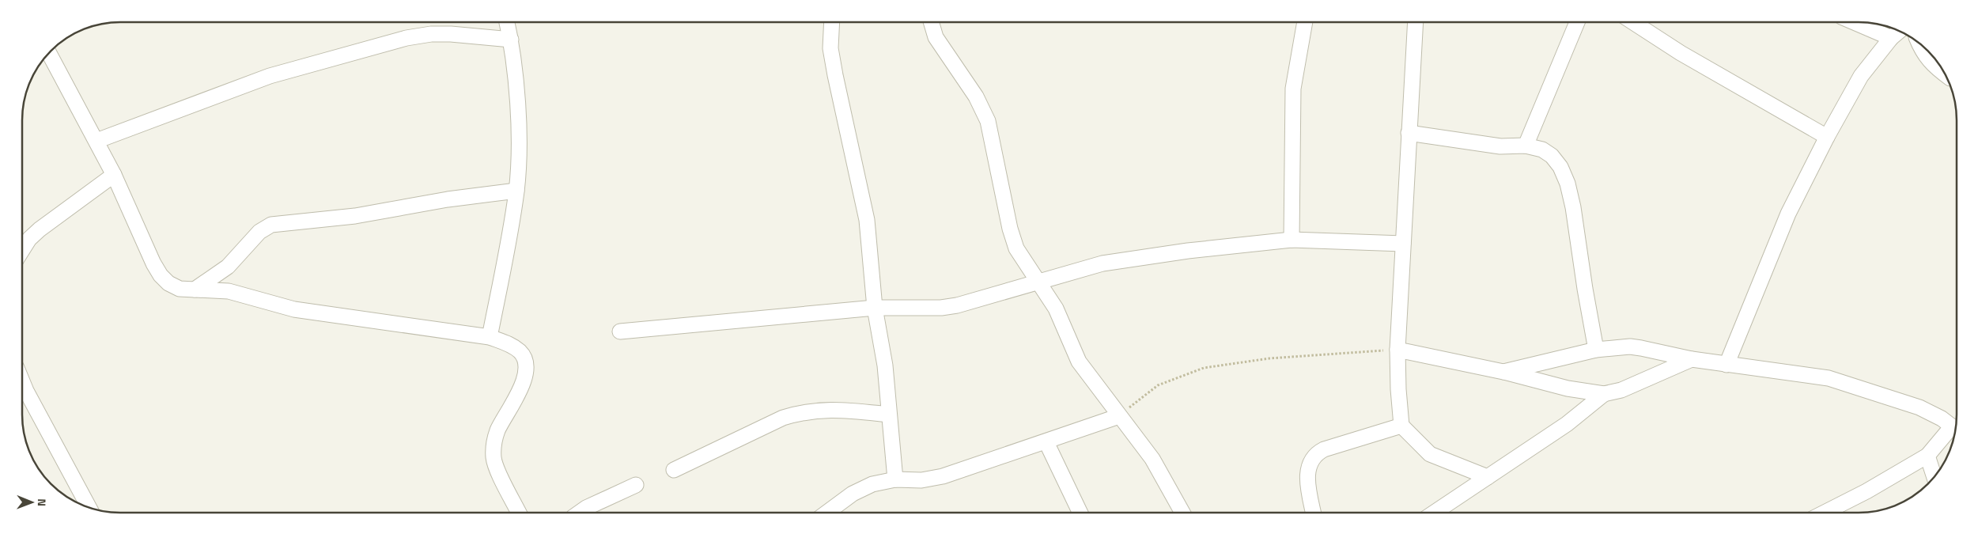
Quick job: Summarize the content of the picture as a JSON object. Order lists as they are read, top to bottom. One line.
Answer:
{"north":"right"}
